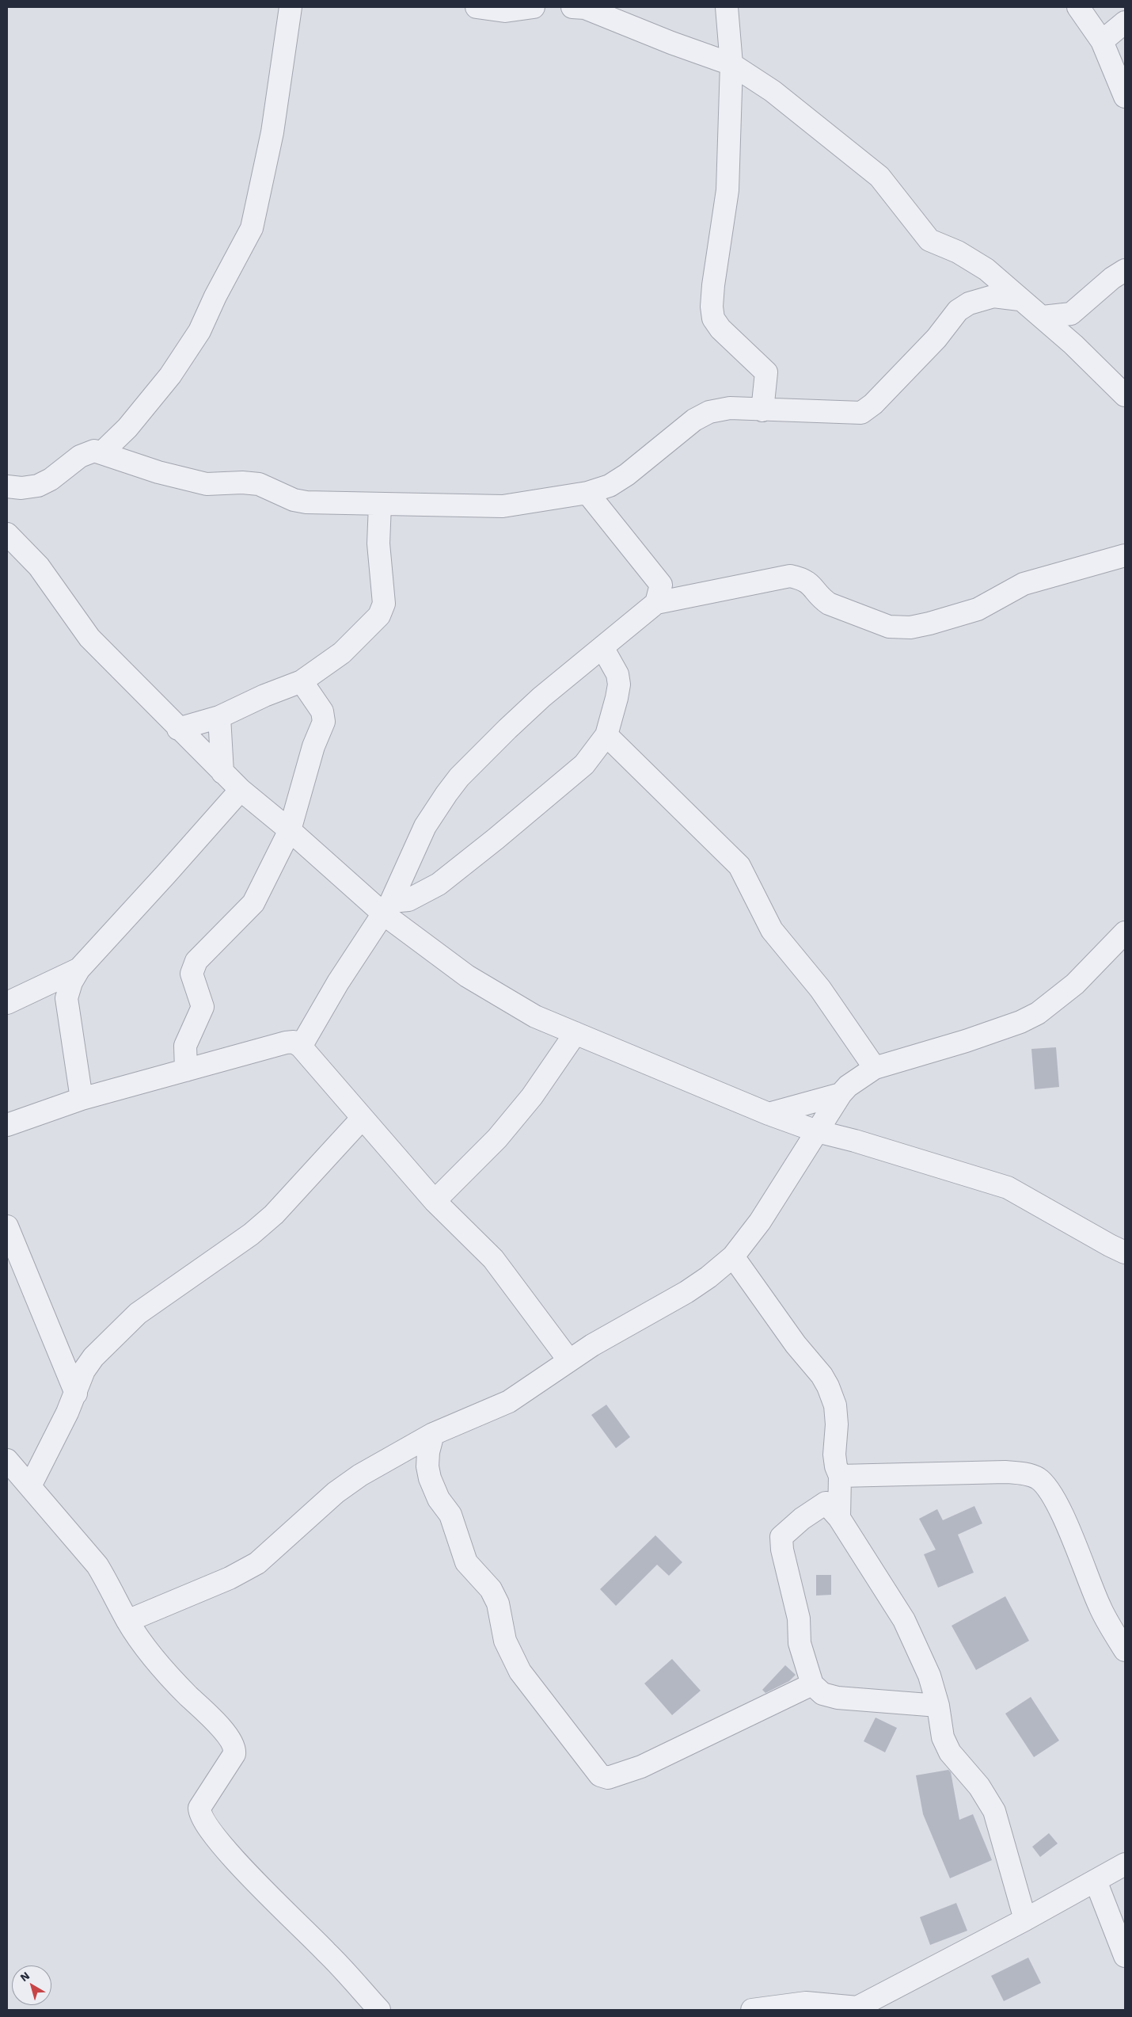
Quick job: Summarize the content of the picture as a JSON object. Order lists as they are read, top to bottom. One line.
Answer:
{"north":"top left"}
